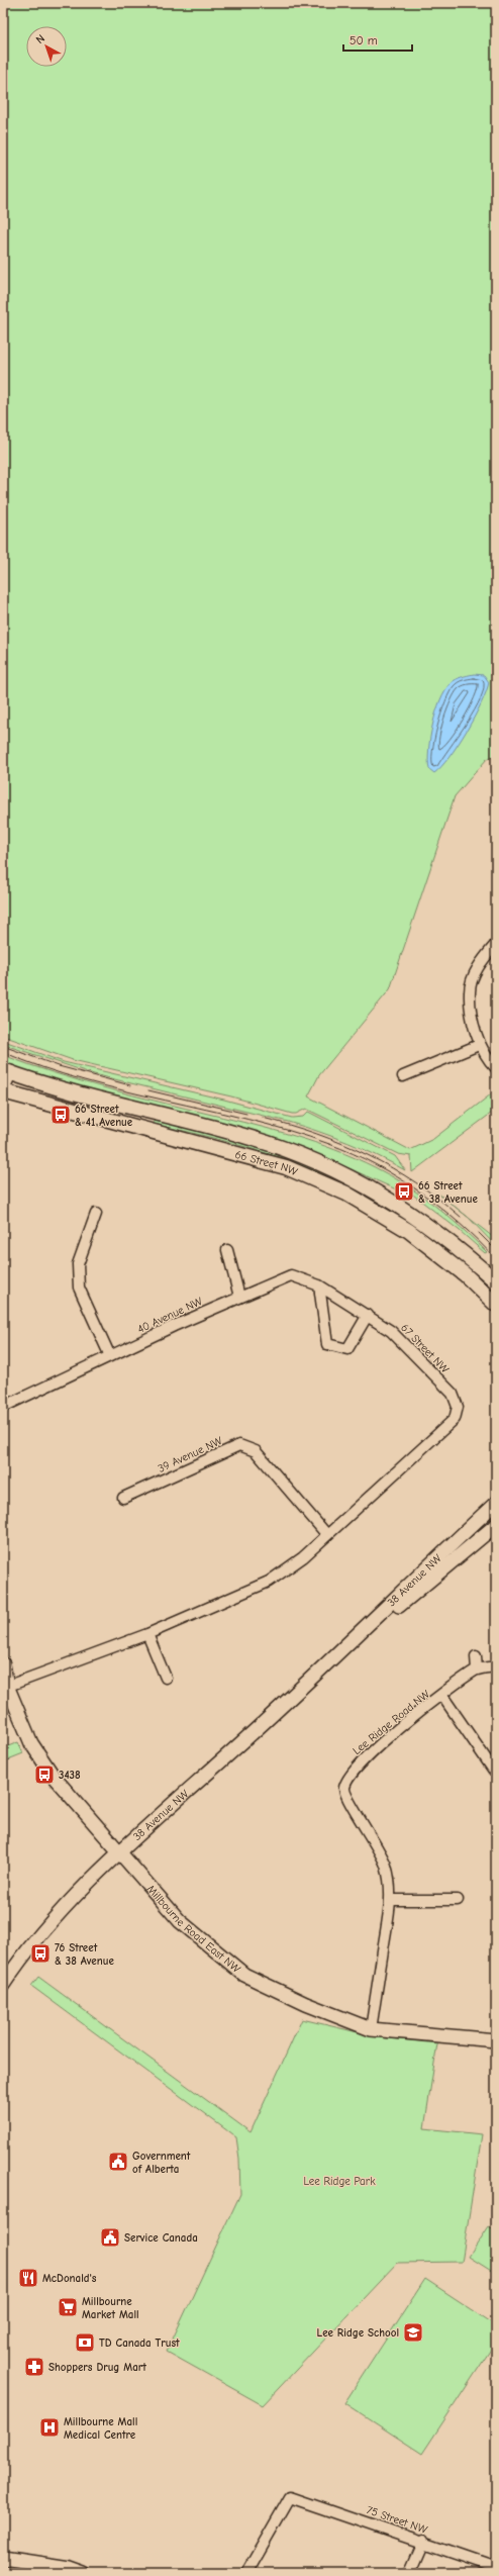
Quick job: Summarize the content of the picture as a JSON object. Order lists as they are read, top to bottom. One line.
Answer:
{"streets":{"main road":["66 Street NW"],"street":["40 Avenue NW","67 Street NW","39 Avenue NW","38 Avenue NW","Lee Ridge Road NW","Millbourne Road East NW","75 Street NW"]},"crossings":[["40 Avenue NW","67 Street NW"],["67 Street NW","39 Avenue NW"],["38 Avenue NW","Millbourne Road East NW"],["Lee Ridge Road NW","Millbourne Road East NW"]],"parks":["Lee Ridge Park"],"places":{"bus stop":["66 Street & 41 Avenue","66 Street & 38 Avenue","3438","76 Street & 38 Avenue"],"public building":["Government of Alberta","Service Canada"],"restaurant":["McDonald's"],"supermarket":["Millbourne Market Mall"],"school or university":["Lee Ridge School"],"bank":["TD Canada Trust"],"pharmacy":["Shoppers Drug Mart"],"hospital":["Millbourne Mall Medical Centre"]},"scale_bar":"50 m","north":"top left"}
